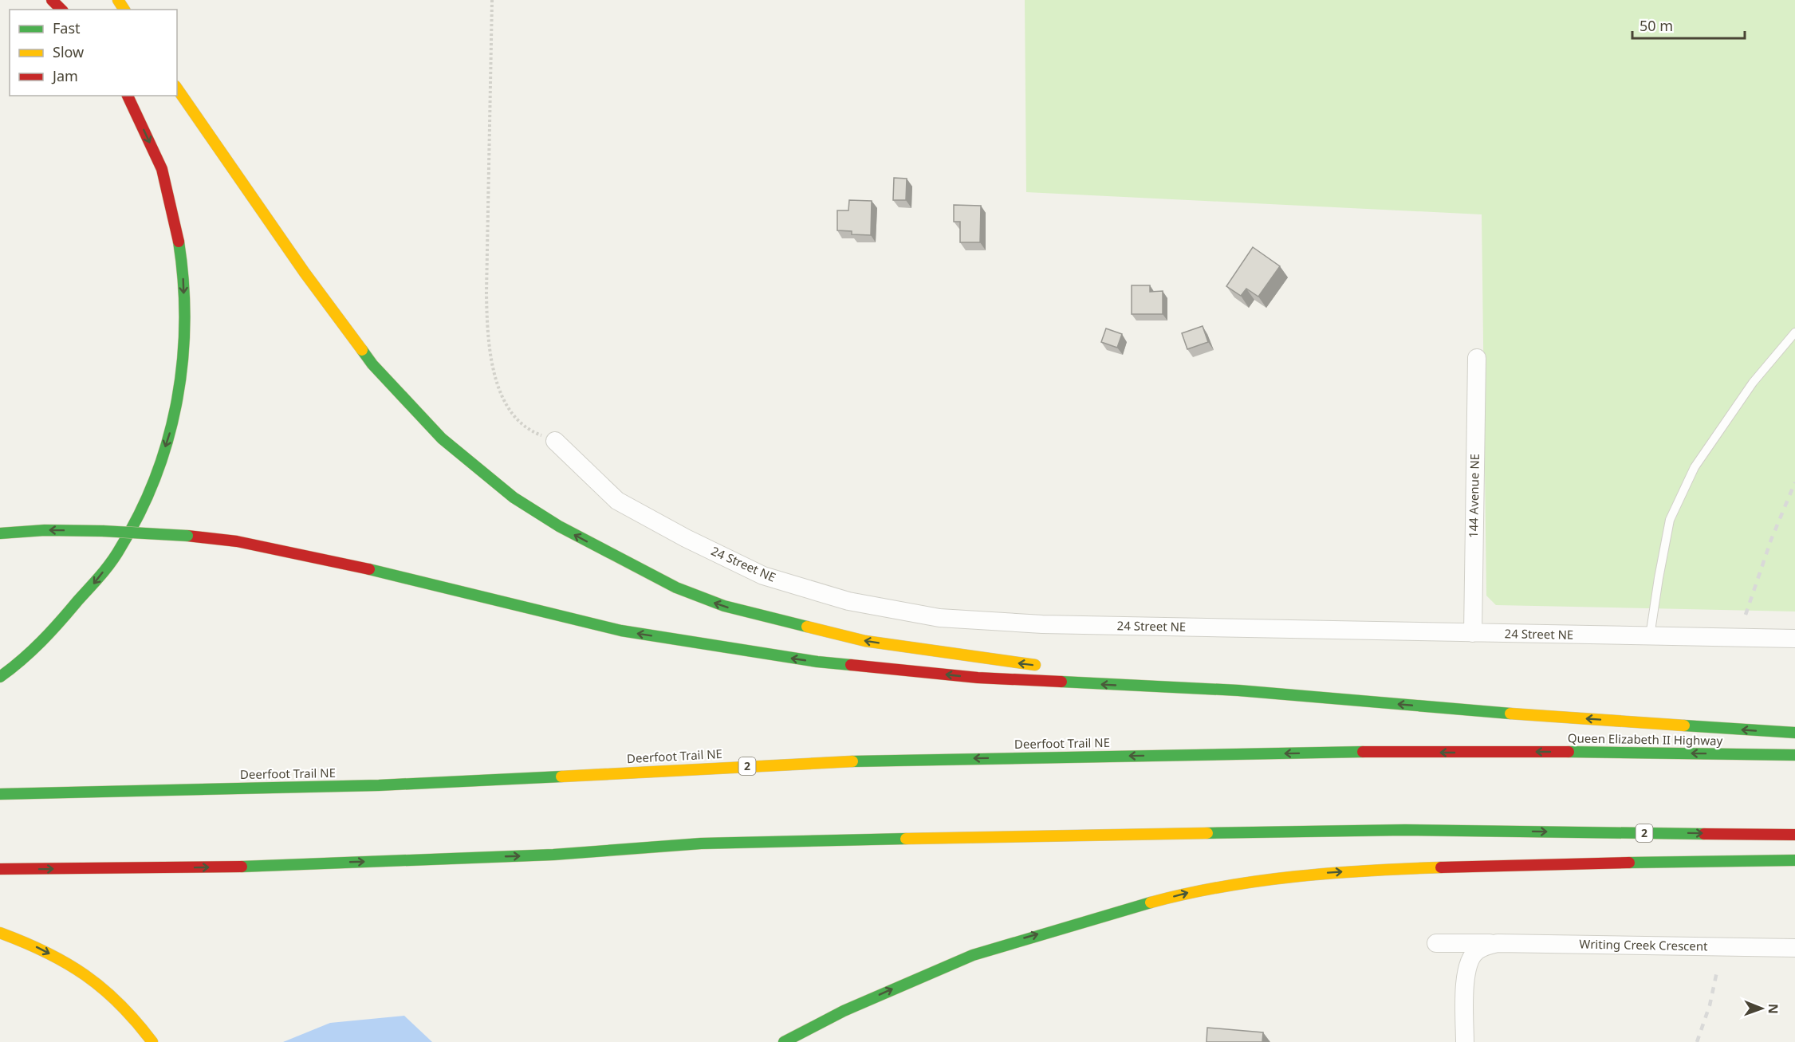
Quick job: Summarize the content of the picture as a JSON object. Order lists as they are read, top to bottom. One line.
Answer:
{"streets":{"highway":["Queen Elizabeth II Highway","Deerfoot Trail NE","2"],"street":["144 Avenue NE","24 Street NE","Writing Creek Crescent"]},"crossings":[["144 Avenue NE","24 Street NE"],["Queen Elizabeth II Highway","Deerfoot Trail NE"]],"legend":["Fast","Slow","Jam"],"scale_bar":"50 m","north":"right"}
